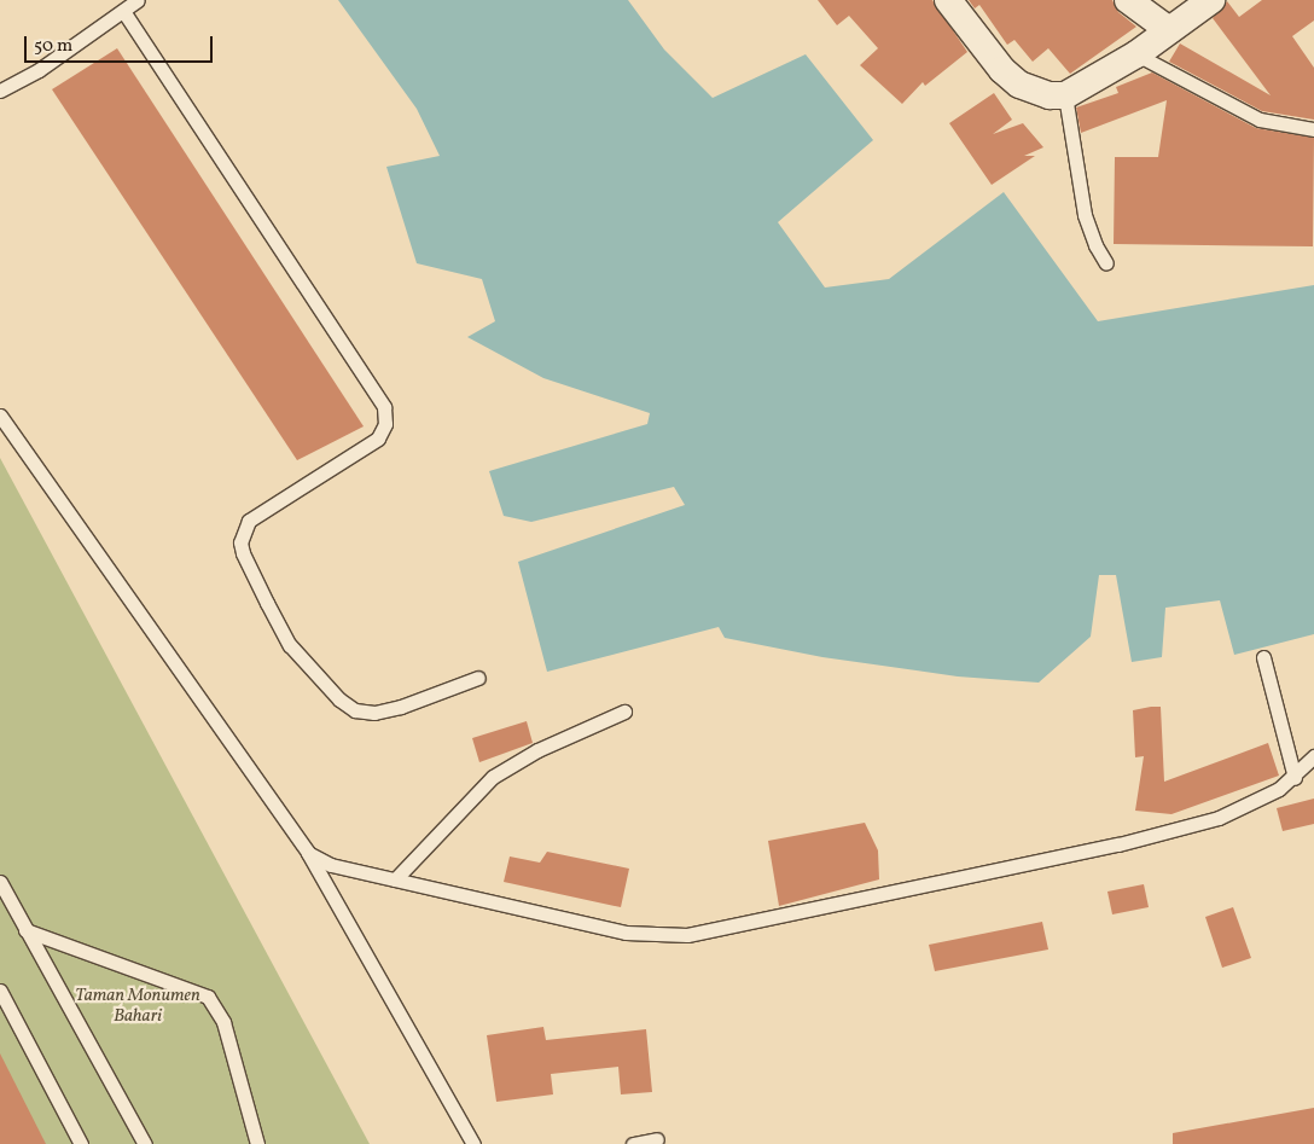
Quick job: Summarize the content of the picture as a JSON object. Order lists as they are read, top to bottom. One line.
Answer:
{"parks":["Taman Monumen Bahari"],"scale_bar":"50 m"}
